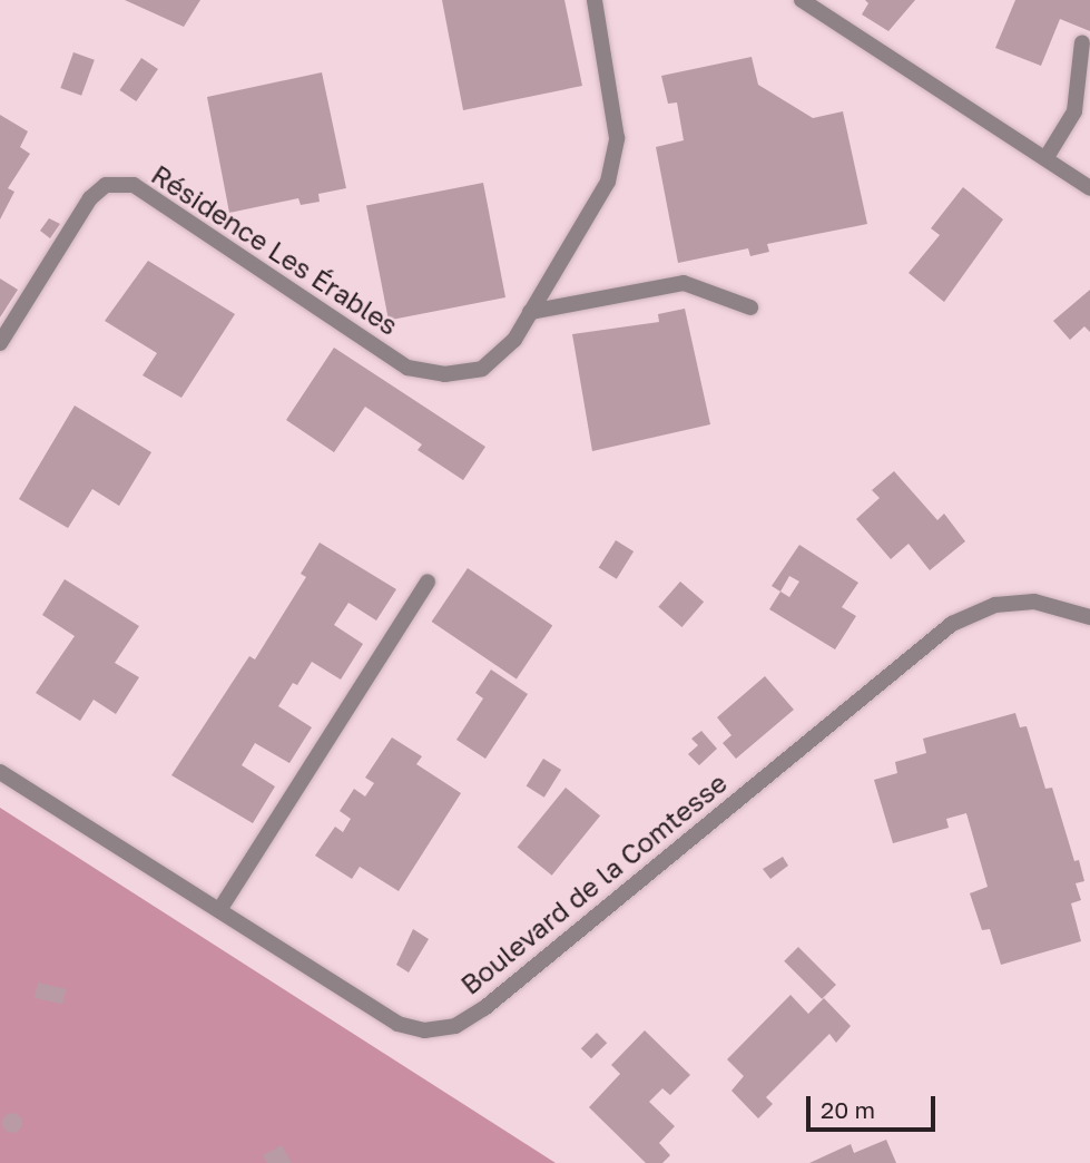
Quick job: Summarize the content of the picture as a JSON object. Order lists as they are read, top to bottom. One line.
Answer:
{"streets":{"street":["Résidence Les Érables","Boulevard de la Comtesse"]},"scale_bar":"20 m"}
